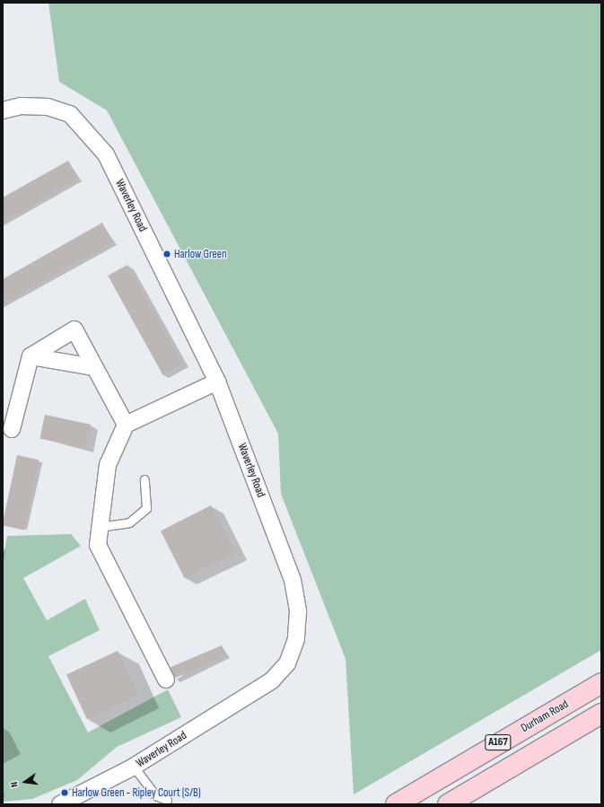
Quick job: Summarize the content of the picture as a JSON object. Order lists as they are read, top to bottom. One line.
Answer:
{"streets":{"main road":["Durham Road","A167"],"street":["Waverley Road"]},"places":["Harlow Green","Harlow Green - Ripley Court (S/B)"],"north":"left"}
